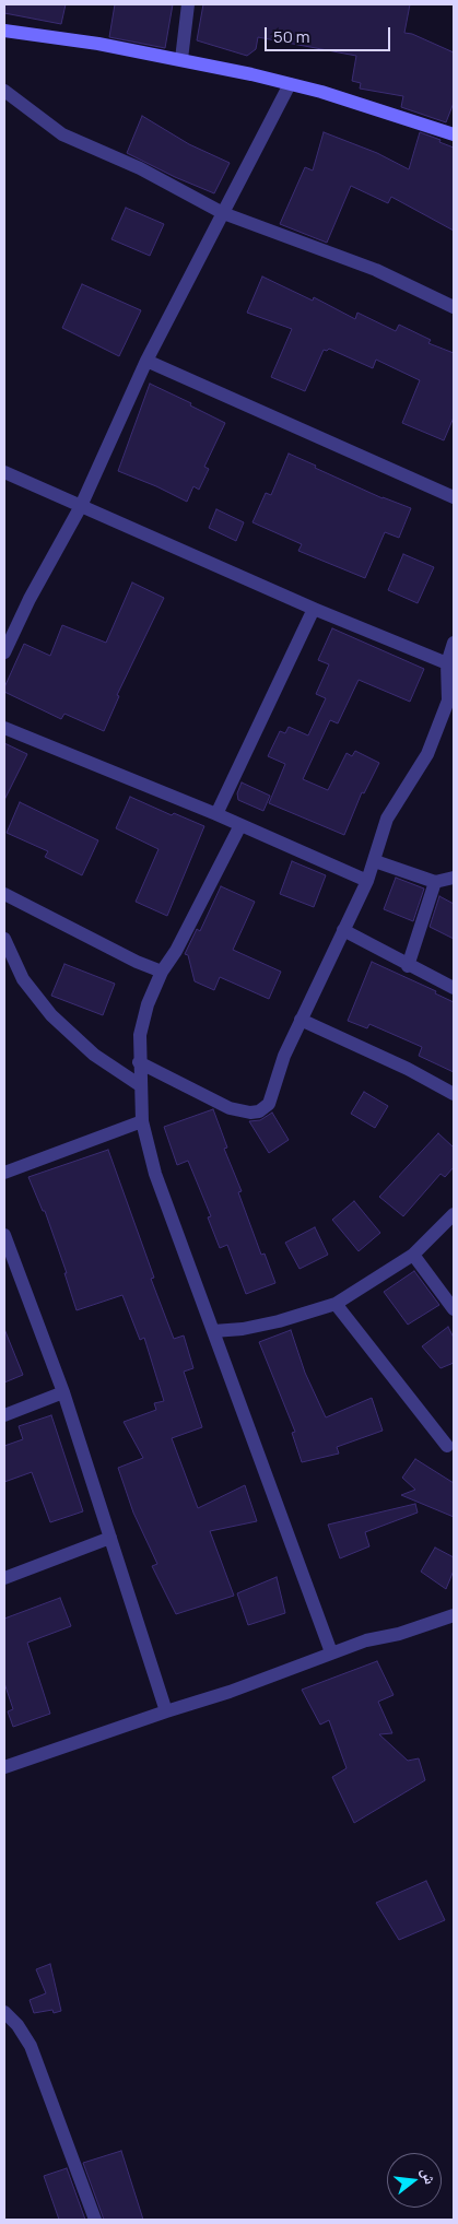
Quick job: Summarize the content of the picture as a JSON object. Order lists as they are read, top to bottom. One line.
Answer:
{"scale_bar":"50 m","north":"right"}
